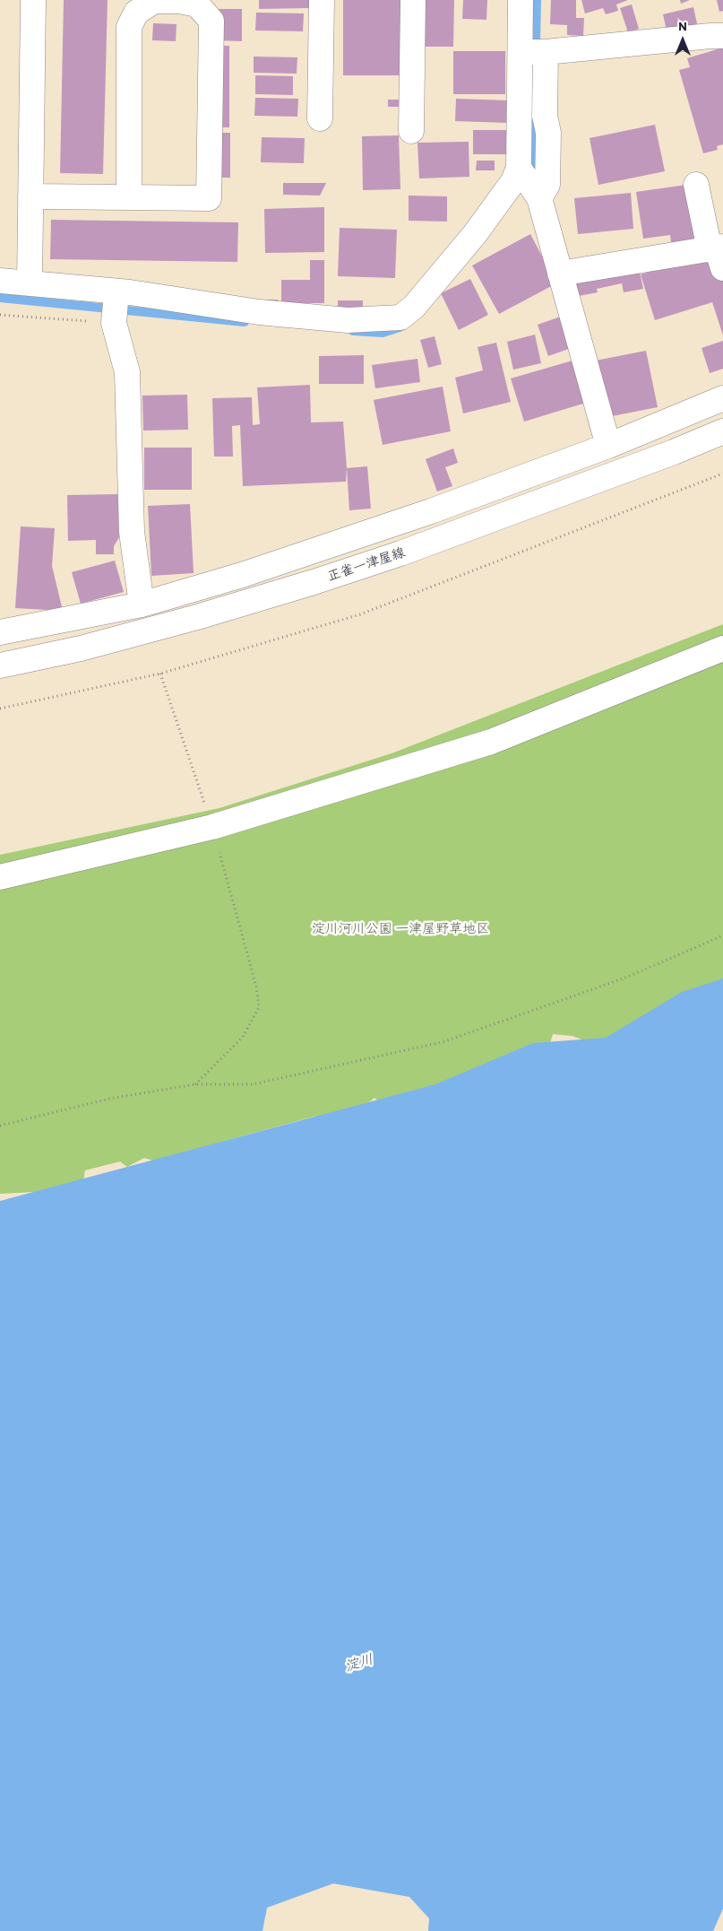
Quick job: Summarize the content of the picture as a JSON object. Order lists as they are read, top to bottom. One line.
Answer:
{"streets":{"street":["正雀一津屋線"]},"water":["淀川"],"parks":["淀川河川公園 一津屋野草地区"],"north":"top"}
